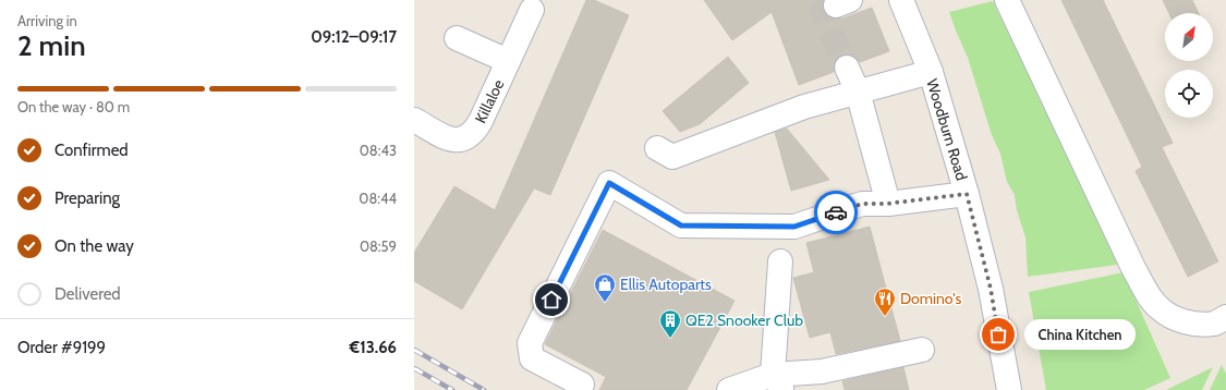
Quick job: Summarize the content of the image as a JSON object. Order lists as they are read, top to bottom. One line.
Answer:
{"streets":{"street":["Killaloe","Woodburn Road"]},"places":{"shop":["Ellis Autoparts"],"restaurant":["Domino's"],"other":["China Kitchen"],"building":["QE2 Snooker Club"]},"north":"top right","page":{"heading":["2 min","Arriving in","09:12–09:17"],"panel":["Order #9199","€13.66"],"bar":"On the way · 80 m","list":[["Confirmed","08:43"],["Preparing","08:44"],["On the way","08:59"],"Delivered"],"bubble":"China Kitchen"}}
